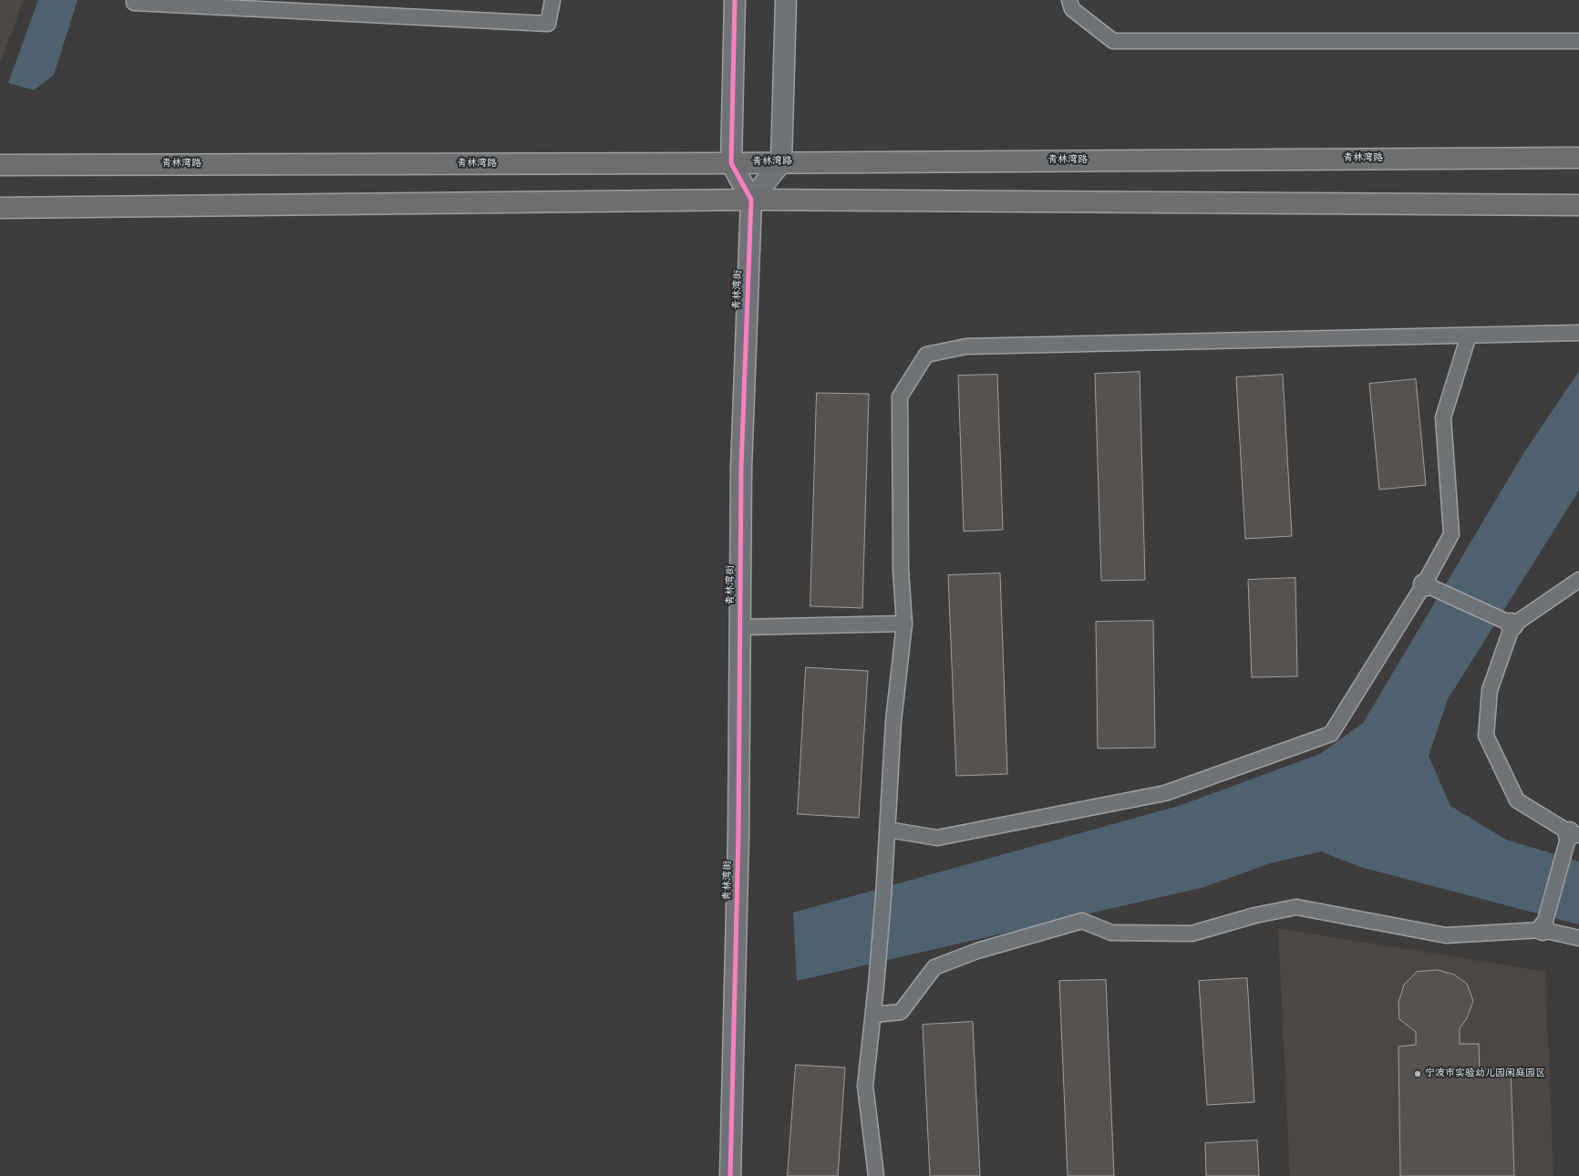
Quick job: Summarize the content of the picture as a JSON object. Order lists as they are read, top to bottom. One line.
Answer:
{"streets":{"main road":["青林湾路"],"street":["青林湾街"]},"places":["宁波市实验幼儿园闲庭园区"]}
